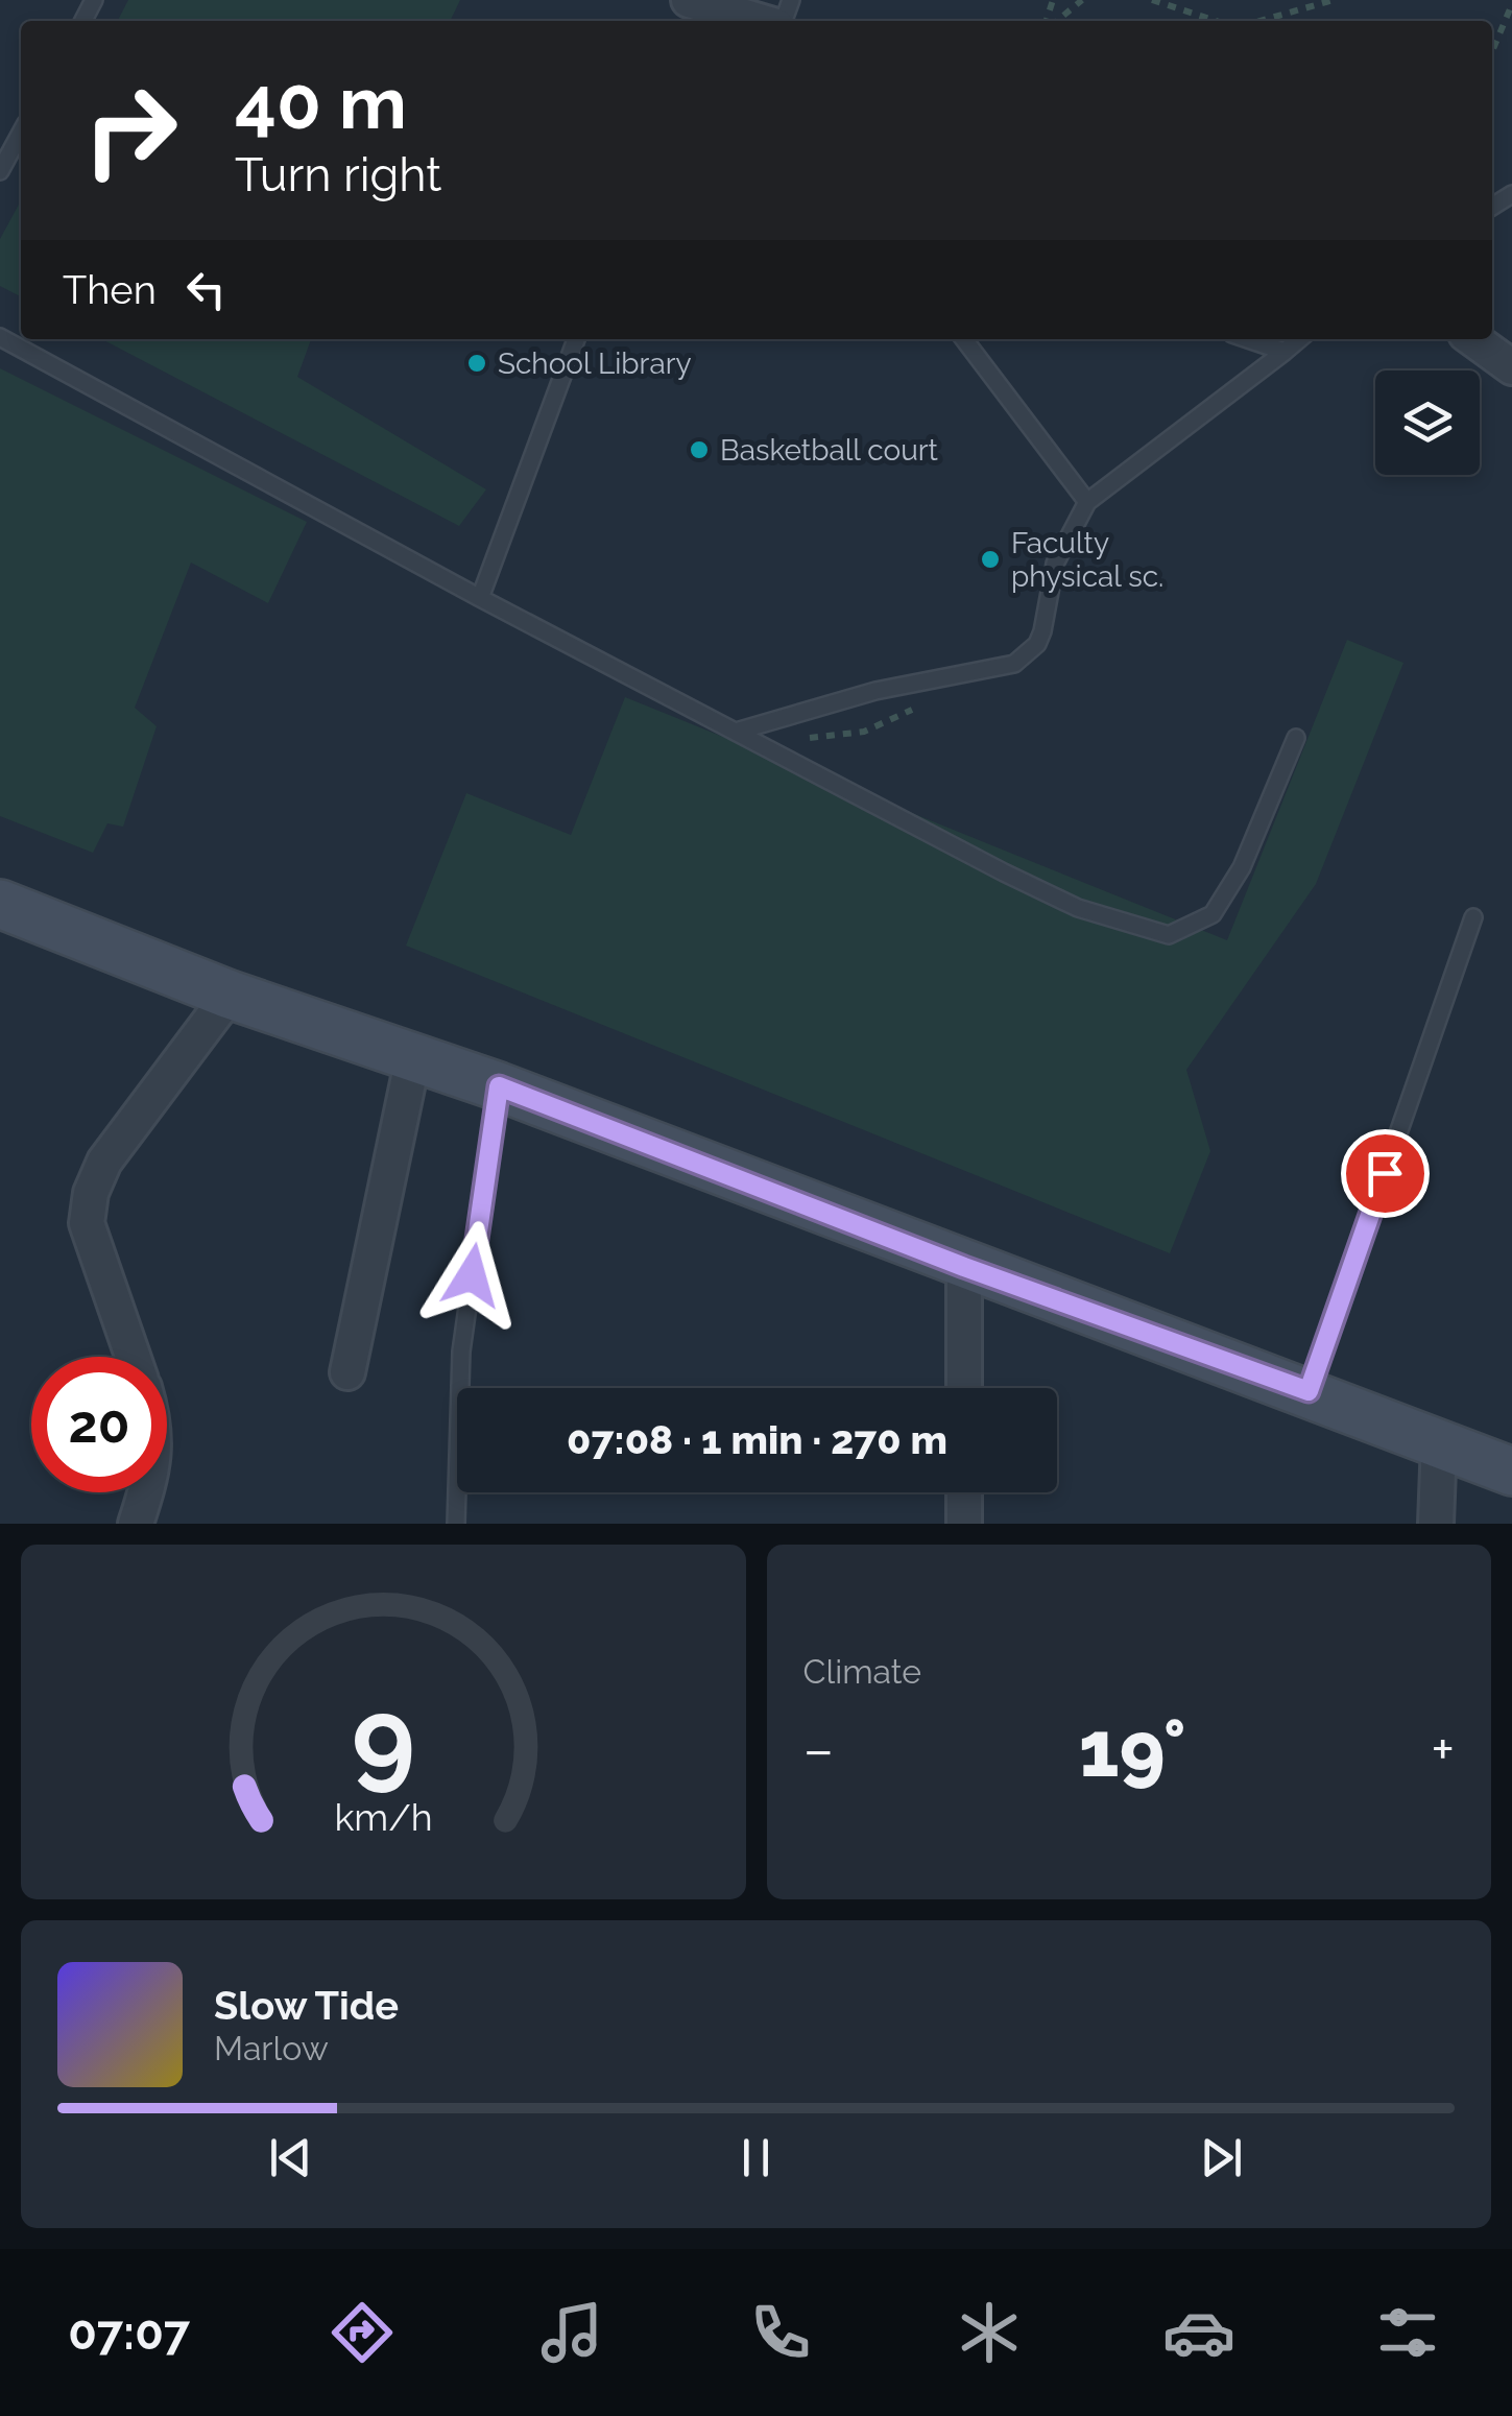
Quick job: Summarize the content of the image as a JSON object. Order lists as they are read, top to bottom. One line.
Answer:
{"places":["School Library","Basketball court","Faculty physical sc."],"page":{"turn":["40 m","Turn right"],"then":"Then","limit":"20","trip":"07:08 · 1 min · 270 m","tile":"Climate","heat":["−","19°","+"],"song":["Slow Tide","Marlow"],"tabs":"07:07","gauge":["9","km/h"]}}
